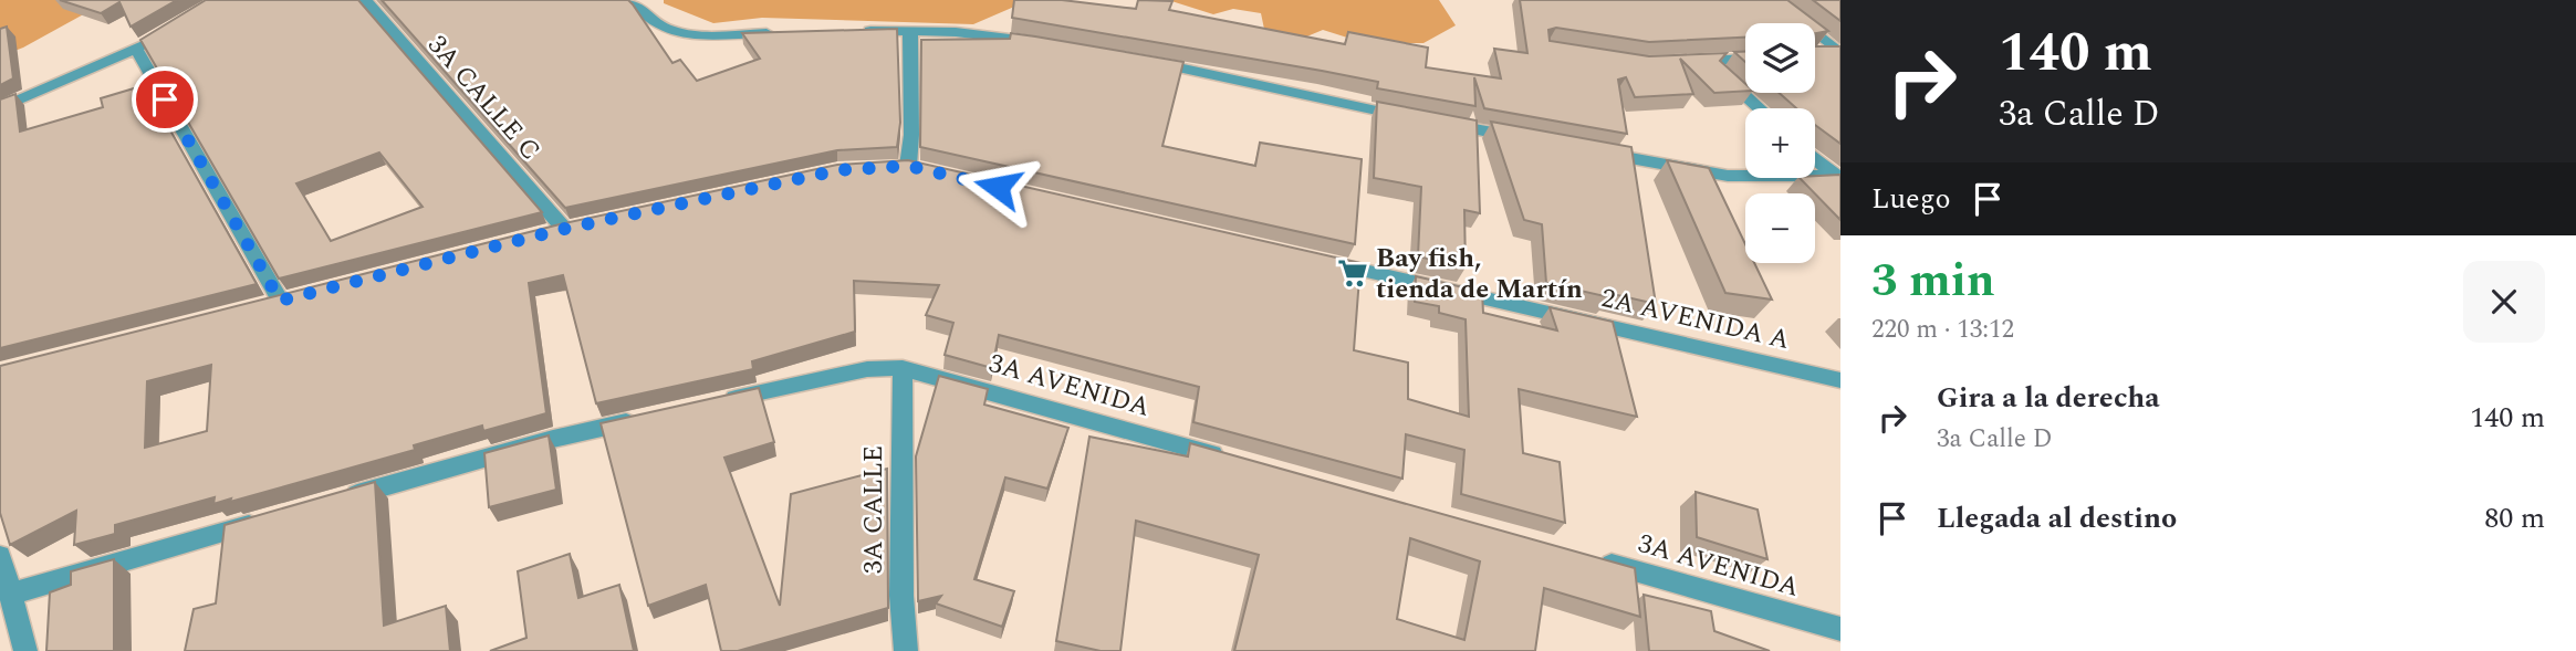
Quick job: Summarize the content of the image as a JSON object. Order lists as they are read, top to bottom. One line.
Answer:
{"streets":{"street":["3A CALLE C","2A AVENIDA A","3A AVENIDA","3A CALLE"]},"crossings":[["3A AVENIDA","3A CALLE"]],"places":{"supermarket":["Bay fish, tienda de Martín"]},"page":{"turn":["140 m","3a Calle D"],"map_buttons":["+","−"],"then":"Luego","heading":["3 min","220 m · 13:12"],"list":[{"name":"Gira a la derecha","note":"3a Calle D","value":"140 m"},{"name":"Llegada al destino","value":"80 m"}]}}
